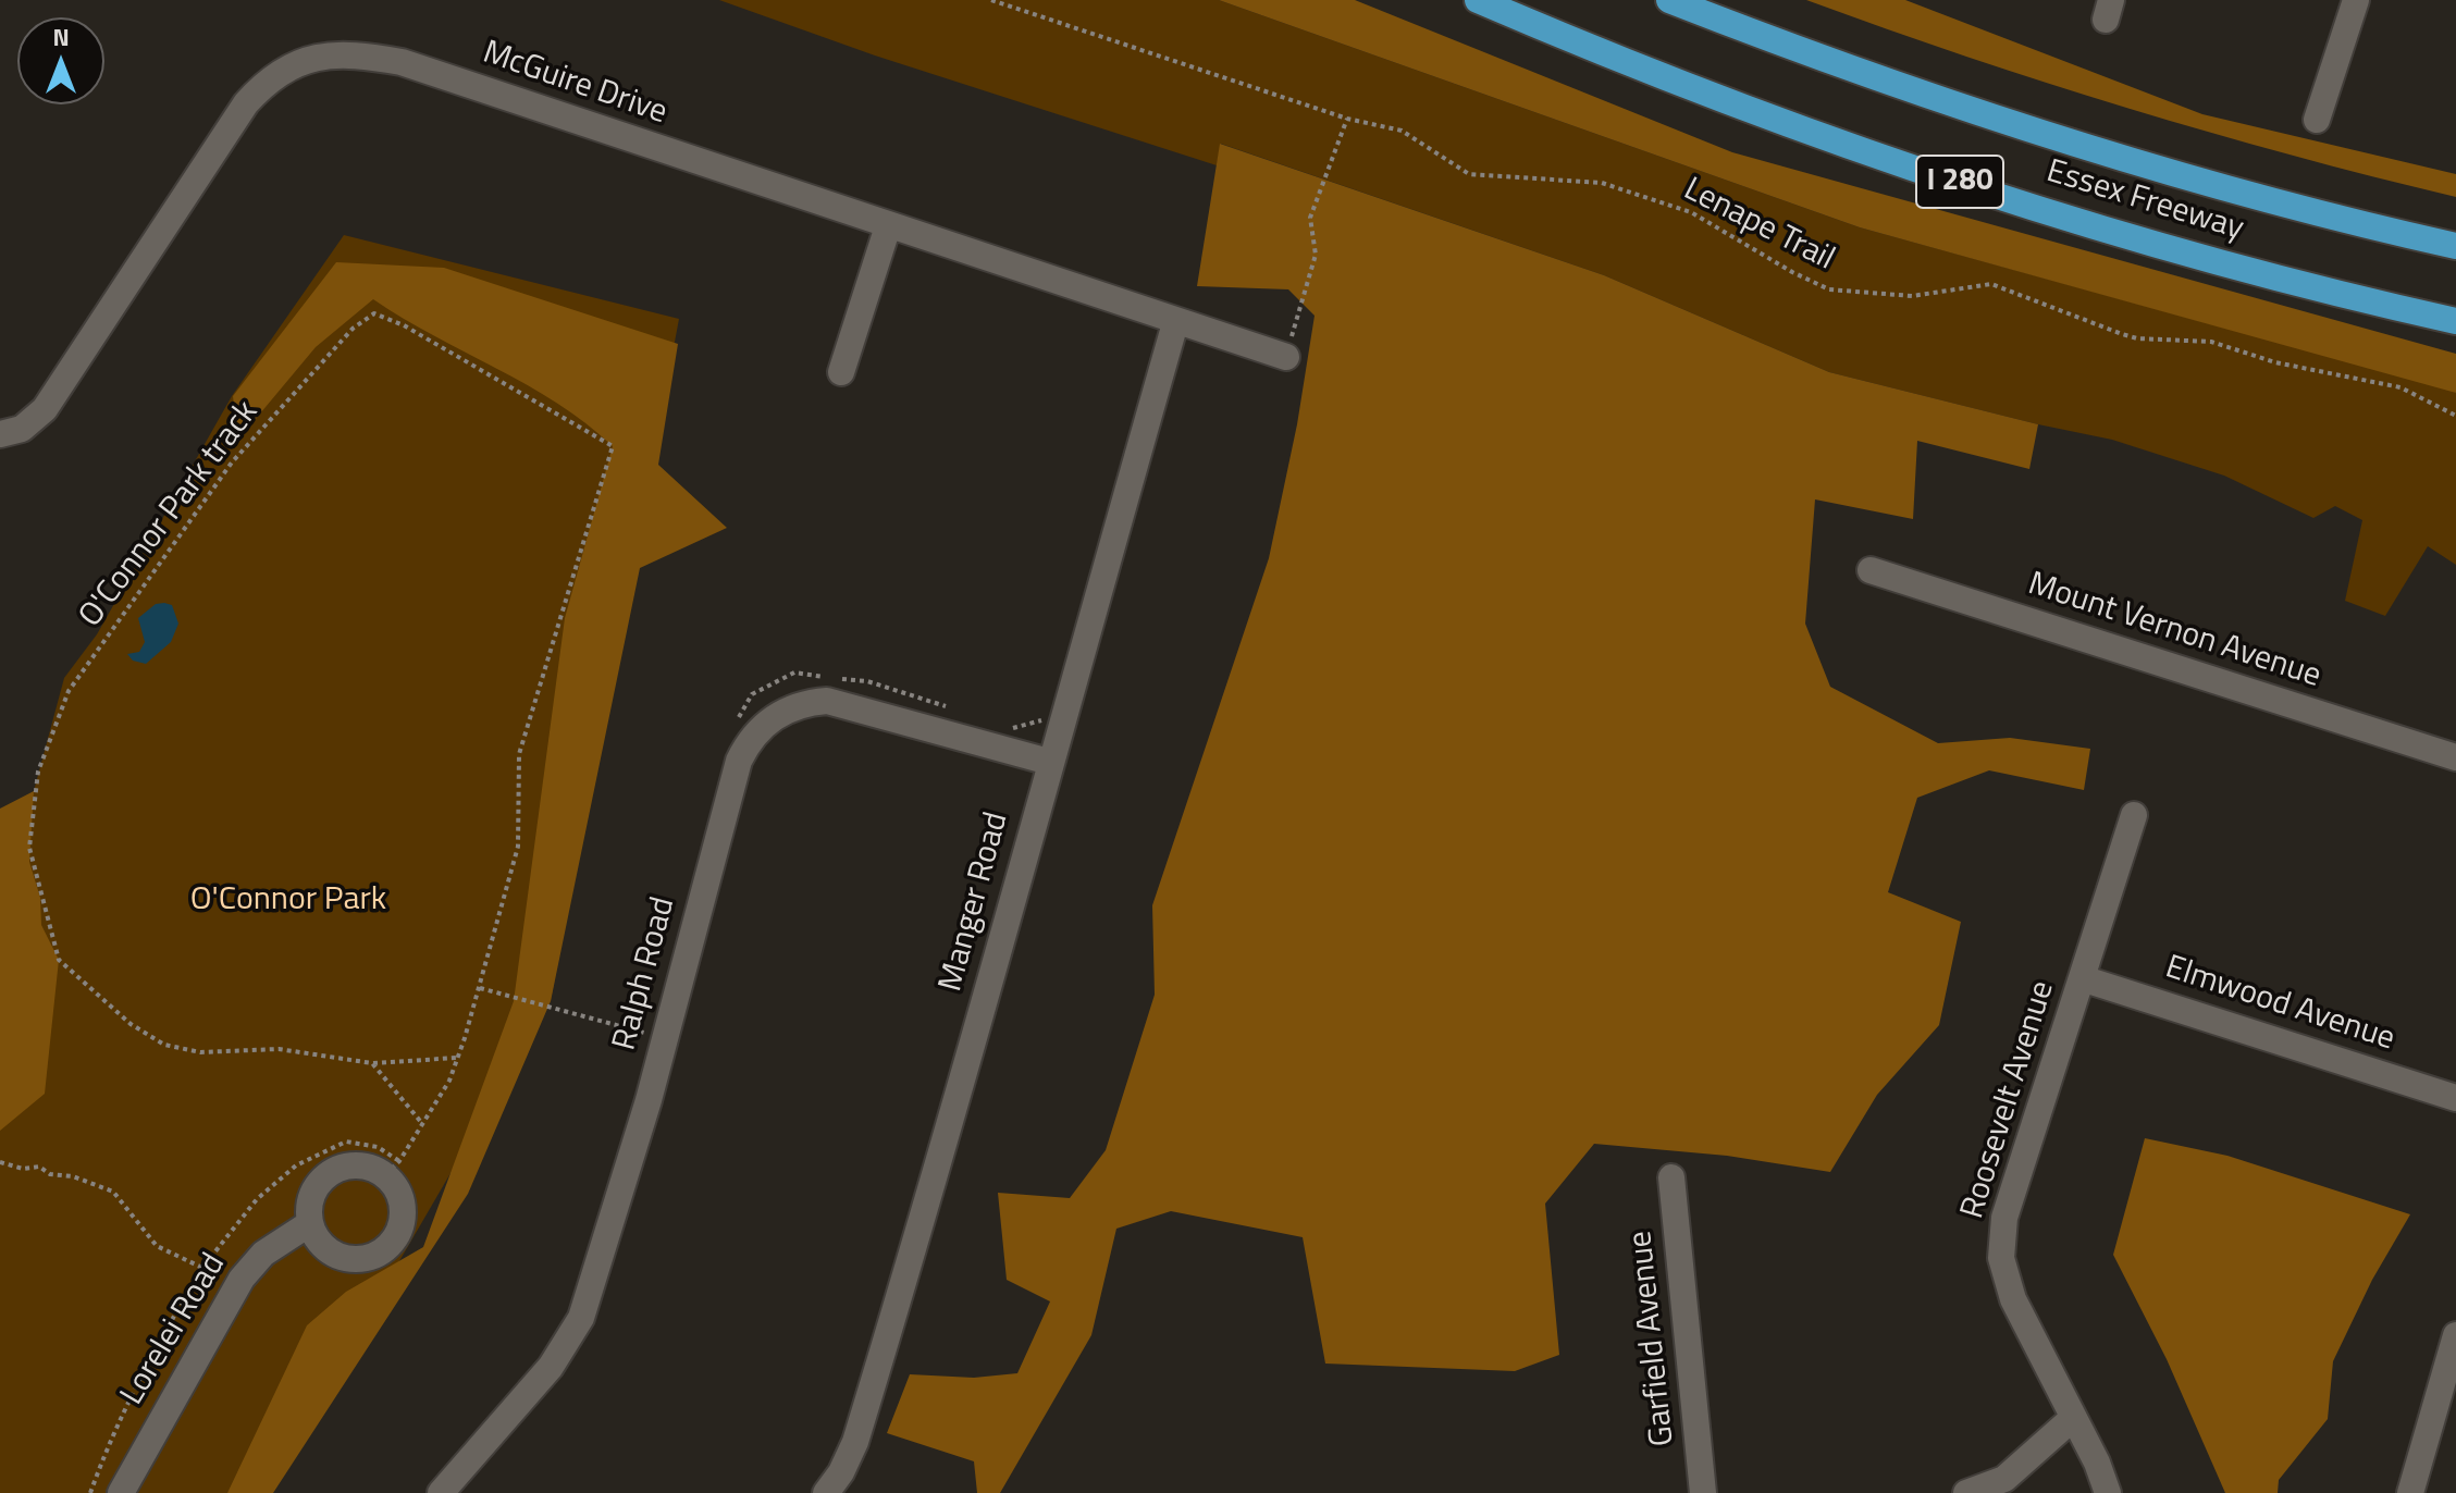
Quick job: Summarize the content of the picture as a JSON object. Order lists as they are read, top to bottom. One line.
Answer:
{"streets":{"highway":["I 280","Essex Freeway"],"street":["McGuire Drive","Mount Vernon Avenue","Manger Road","Ralph Road","Elmwood Avenue","Roosevelt Avenue","Lorelei Road","Garfield Avenue"],"path":["Lenape Trail","O'Connor Park track"]},"crossings":[["McGuire Drive","Manger Road"],["O'Connor Park track","Lorelei Road"],["Manger Road","Ralph Road"],["Elmwood Avenue","Roosevelt Avenue"]],"parks":["O'Connor Park"],"north":"top"}
